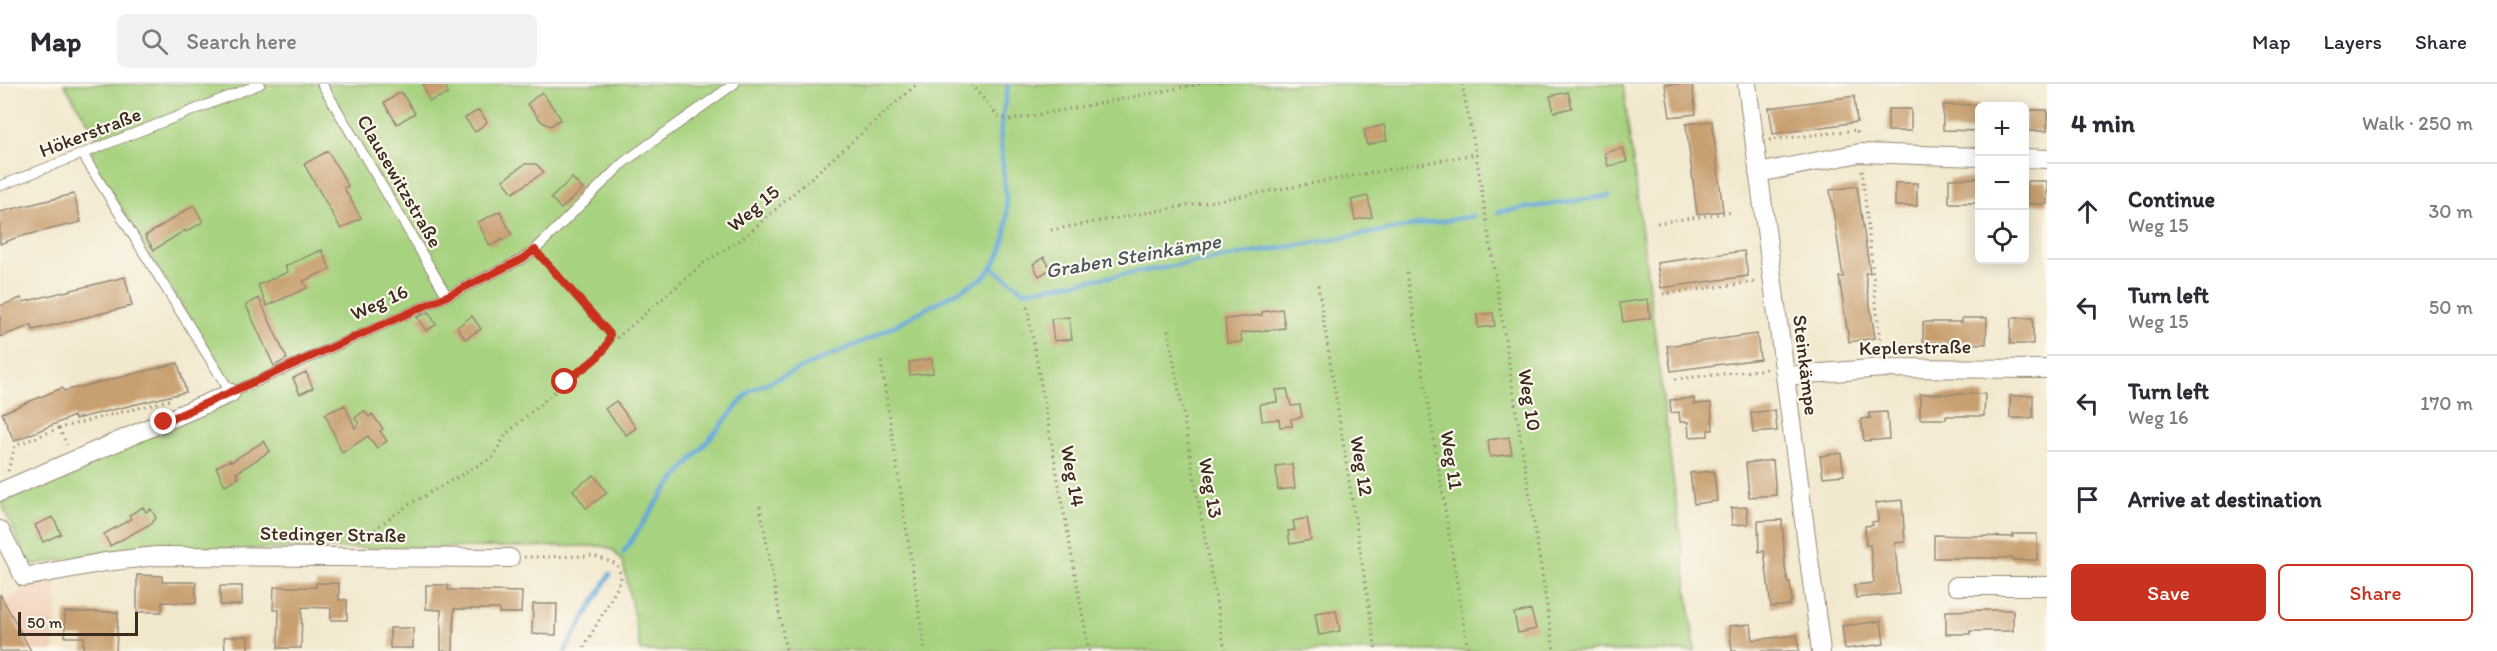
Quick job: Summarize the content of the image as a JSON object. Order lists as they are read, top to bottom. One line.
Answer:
{"streets":{"street":["Weg 16","Keplerstraße","Steinkämpe","Stedinger Straße"],"lane":["Hökerstraße","Clausewitzstraße"],"path":["Weg 15","Weg 10","Weg 11","Weg 12","Weg 14","Weg 13"]},"crossings":[["Clausewitzstraße","Weg 16"],["Weg 15","Stedinger Straße"],["Keplerstraße","Steinkämpe"]],"water":["Graben Steinkämpe"],"scale_bar":"50 m","page":{"header":"Map","search":"Search here","nav":["Map","Layers","Share"],"heading":["4 min","Walk · 250 m"],"map_buttons":["+","−"],"list":[["Continue","Weg 15","30 m"],["Turn left","Weg 15","50 m"],["Turn left","Weg 16","170 m"],"Arrive at destination"],"buttons":["Save","Share"],"scale":"50 m"}}
